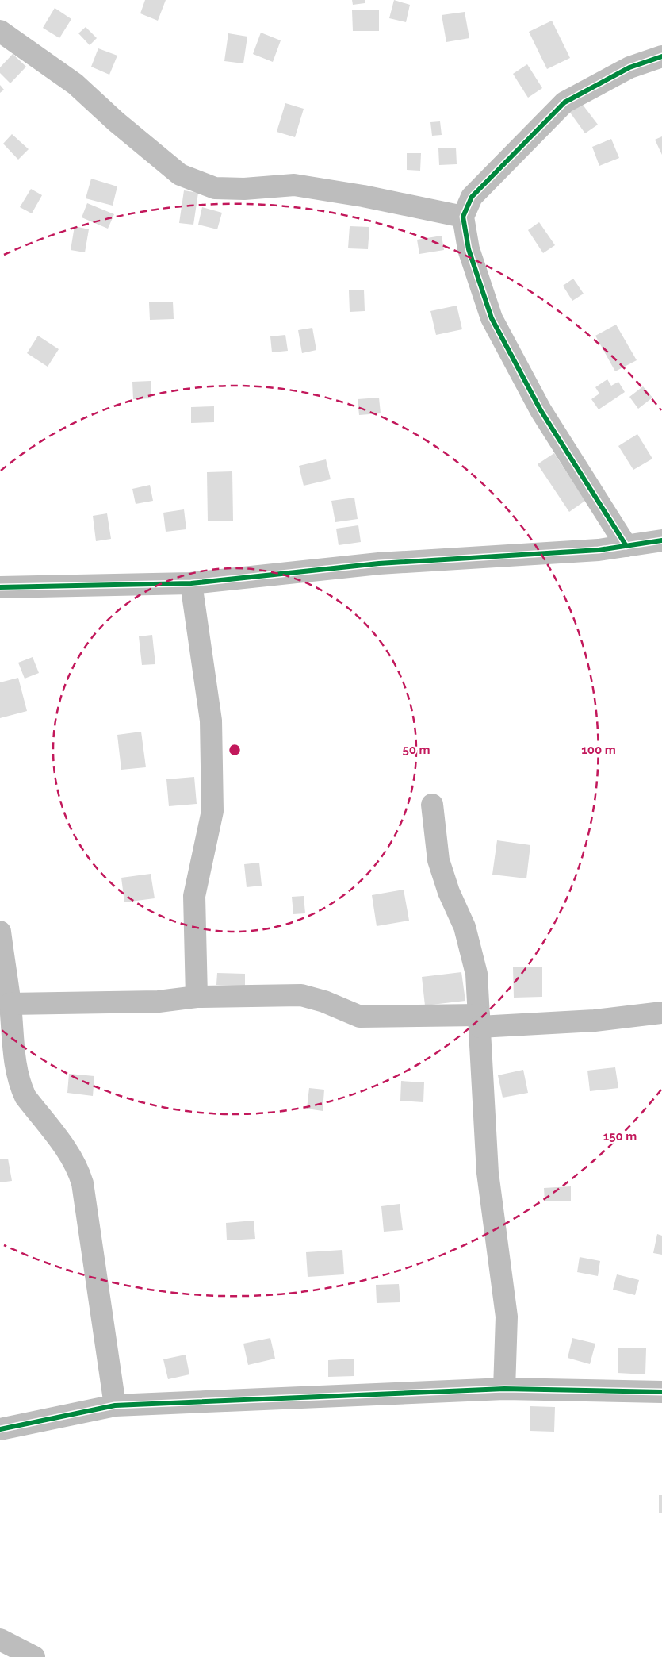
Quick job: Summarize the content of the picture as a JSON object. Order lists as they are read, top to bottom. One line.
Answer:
{"rings":["50 m","100 m","150 m"]}
